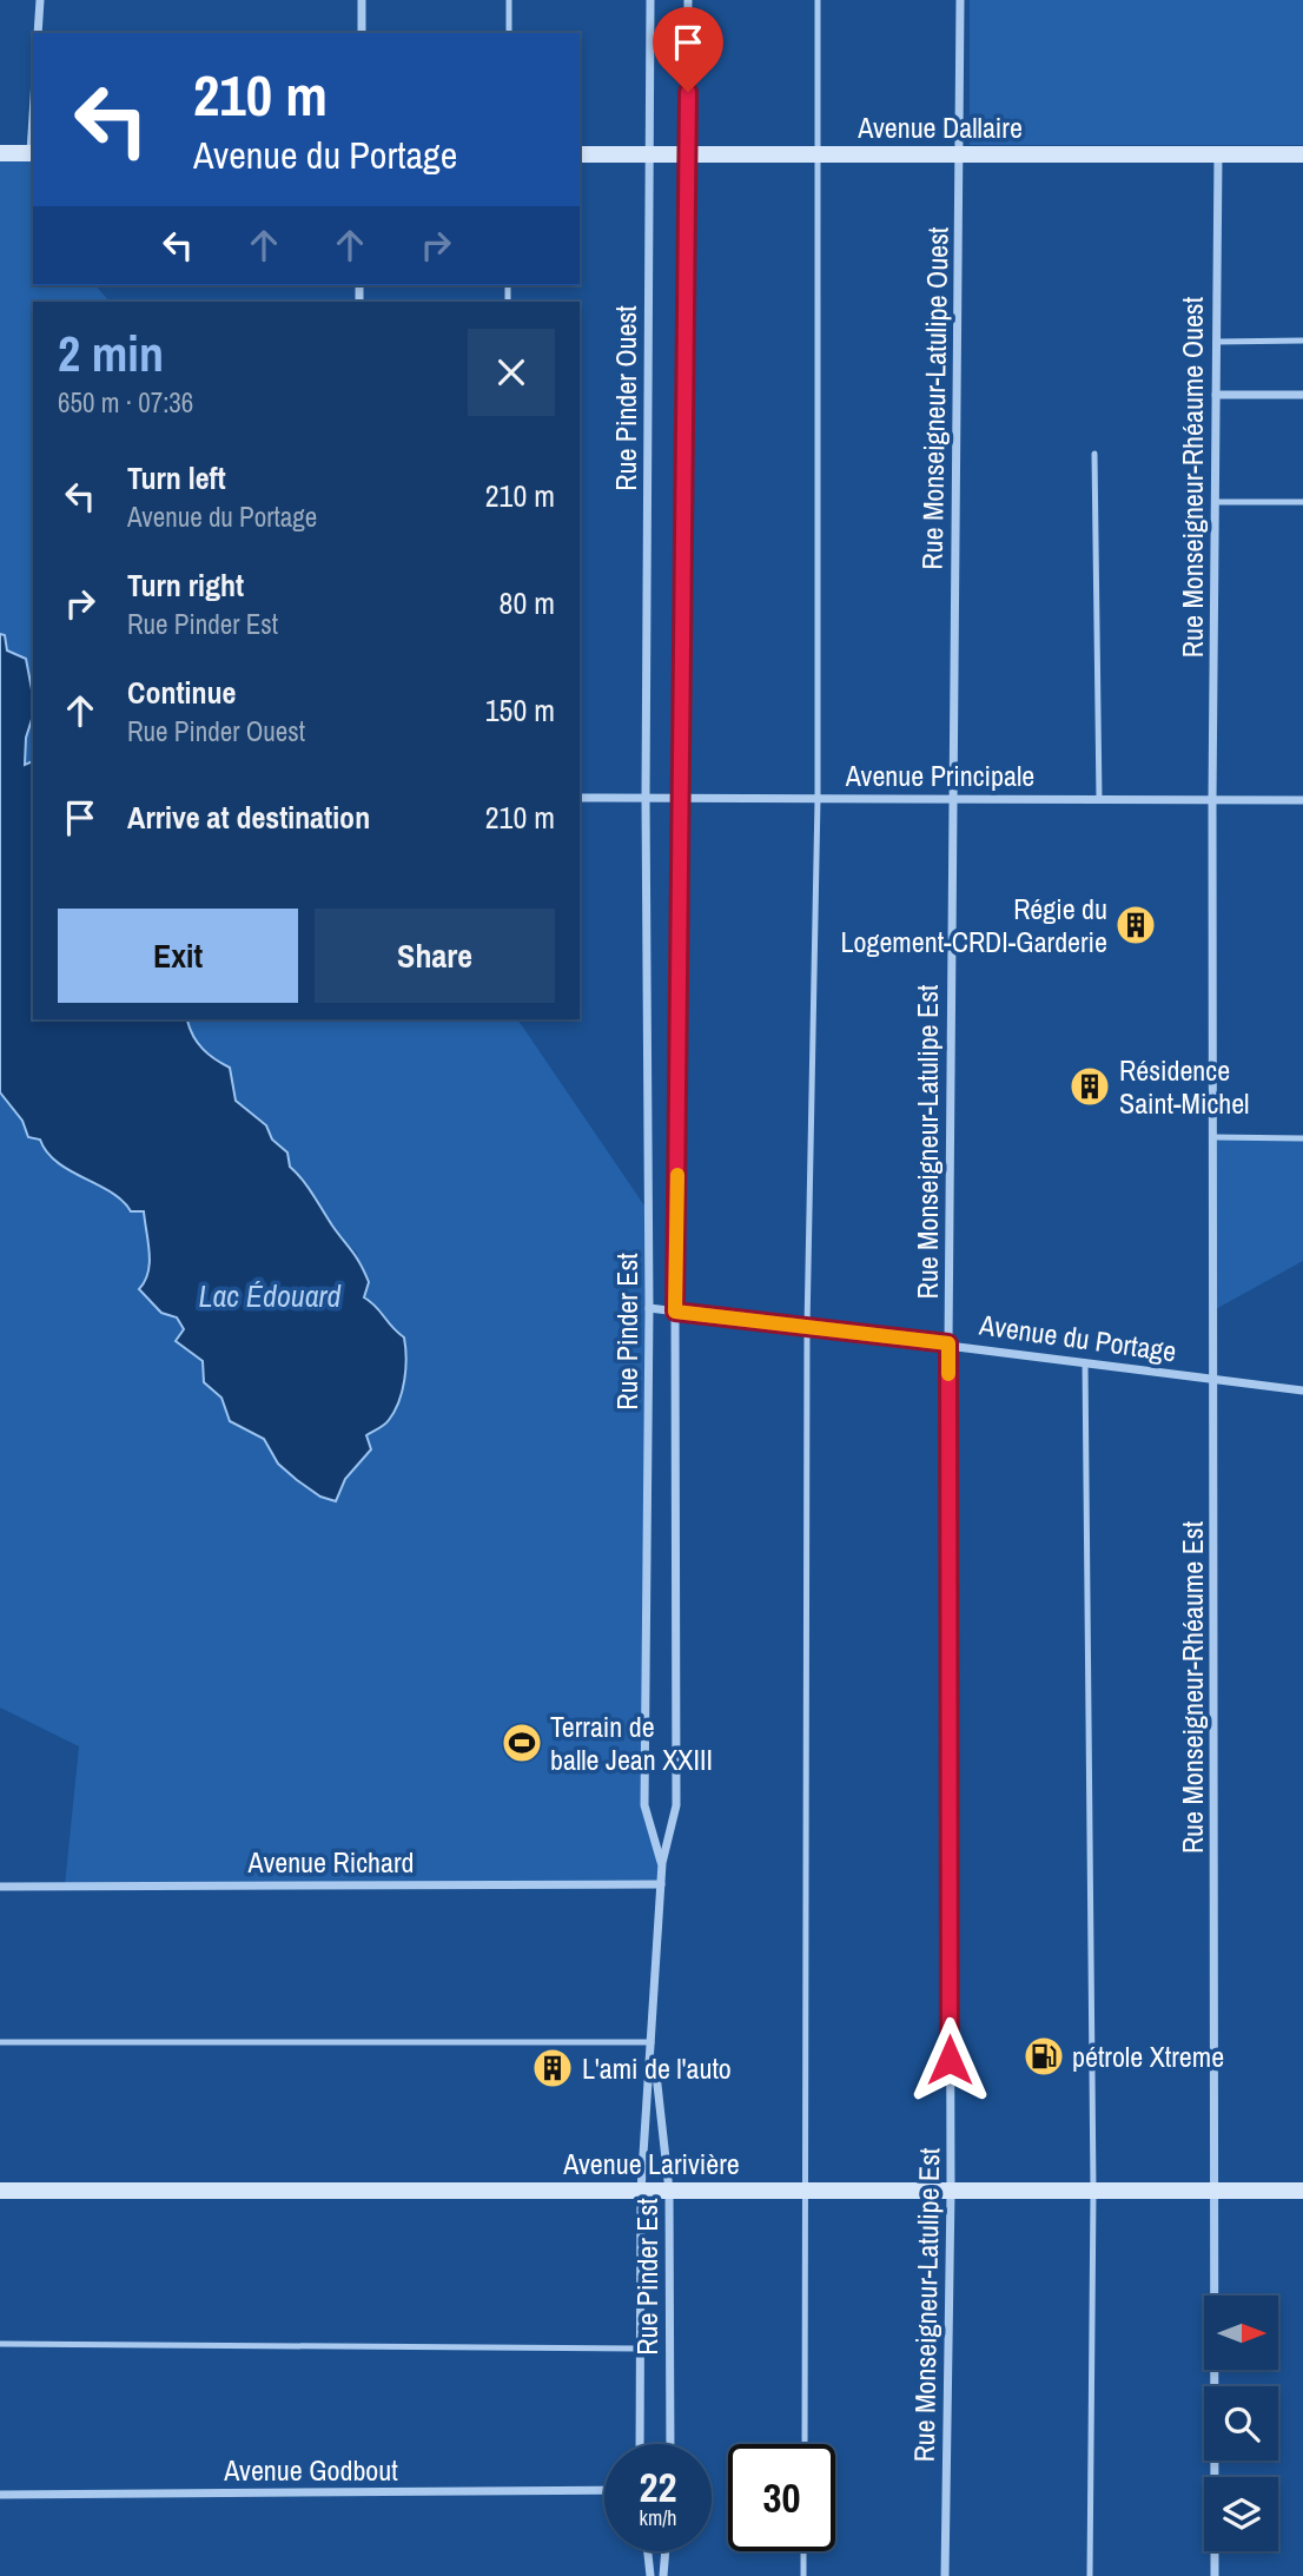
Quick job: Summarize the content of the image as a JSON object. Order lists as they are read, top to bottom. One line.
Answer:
{"streets":{"main road":["Avenue Dallaire","Avenue Larivière"],"street":["Rue Pinder Ouest","Rue Monseigneur-Latulipe Ouest","Rue Monseigneur-Rhéaume Ouest","Avenue Principale","Rue Monseigneur-Latulipe Est","Rue Pinder Est","Avenue du Portage","Rue Monseigneur-Rhéaume Est","Avenue Richard","Avenue Godbout"]},"crossings":[["Avenue Dallaire","Rue Pinder Ouest"],["Avenue Dallaire","Rue Monseigneur-Latulipe Ouest"],["Avenue Dallaire","Rue Monseigneur-Rhéaume Ouest"],["Rue Pinder Ouest","Avenue Principale"],["Rue Pinder Ouest","Rue Pinder Est"],["Rue Monseigneur-Latulipe Ouest","Avenue Principale"],["Rue Monseigneur-Latulipe Ouest","Rue Monseigneur-Latulipe Est"],["Rue Monseigneur-Rhéaume Ouest","Avenue Principale"],["Rue Monseigneur-Rhéaume Ouest","Rue Monseigneur-Rhéaume Est"],["Avenue Principale","Rue Monseigneur-Latulipe Est"],["Avenue Principale","Rue Pinder Est"],["Avenue Principale","Rue Monseigneur-Rhéaume Est"],["Rue Monseigneur-Latulipe Est","Avenue du Portage"],["Rue Monseigneur-Latulipe Est","Avenue Larivière"],["Rue Pinder Est","Avenue du Portage"],["Rue Pinder Est","Avenue Richard"],["Rue Pinder Est","Avenue Larivière"],["Avenue du Portage","Rue Monseigneur-Rhéaume Est"],["Rue Monseigneur-Rhéaume Est","Avenue Larivière"]],"water":["Lac Édouard"],"places":{"building":["Régie du Logement-CRDI-Garderie","Résidence Saint-Michel","L'ami de l'auto"],"sports":["Terrain de balle Jean XXIII"],"fuel station":["pétrole Xtreme"]},"north":"right","page":{"turn":["210 m","Avenue du Portage"],"heading":["2 min","650 m · 07:36"],"list":[{"name":"Turn left","note":"Avenue du Portage","value":"210 m"},{"name":"Turn right","note":"Rue Pinder Est","value":"80 m"},{"name":"Continue","note":"Rue Pinder Ouest","value":"150 m"},{"name":"Arrive at destination","value":"210 m"}],"buttons":["Exit","Share"],"speed":"22 km/h","limit":"30"}}
